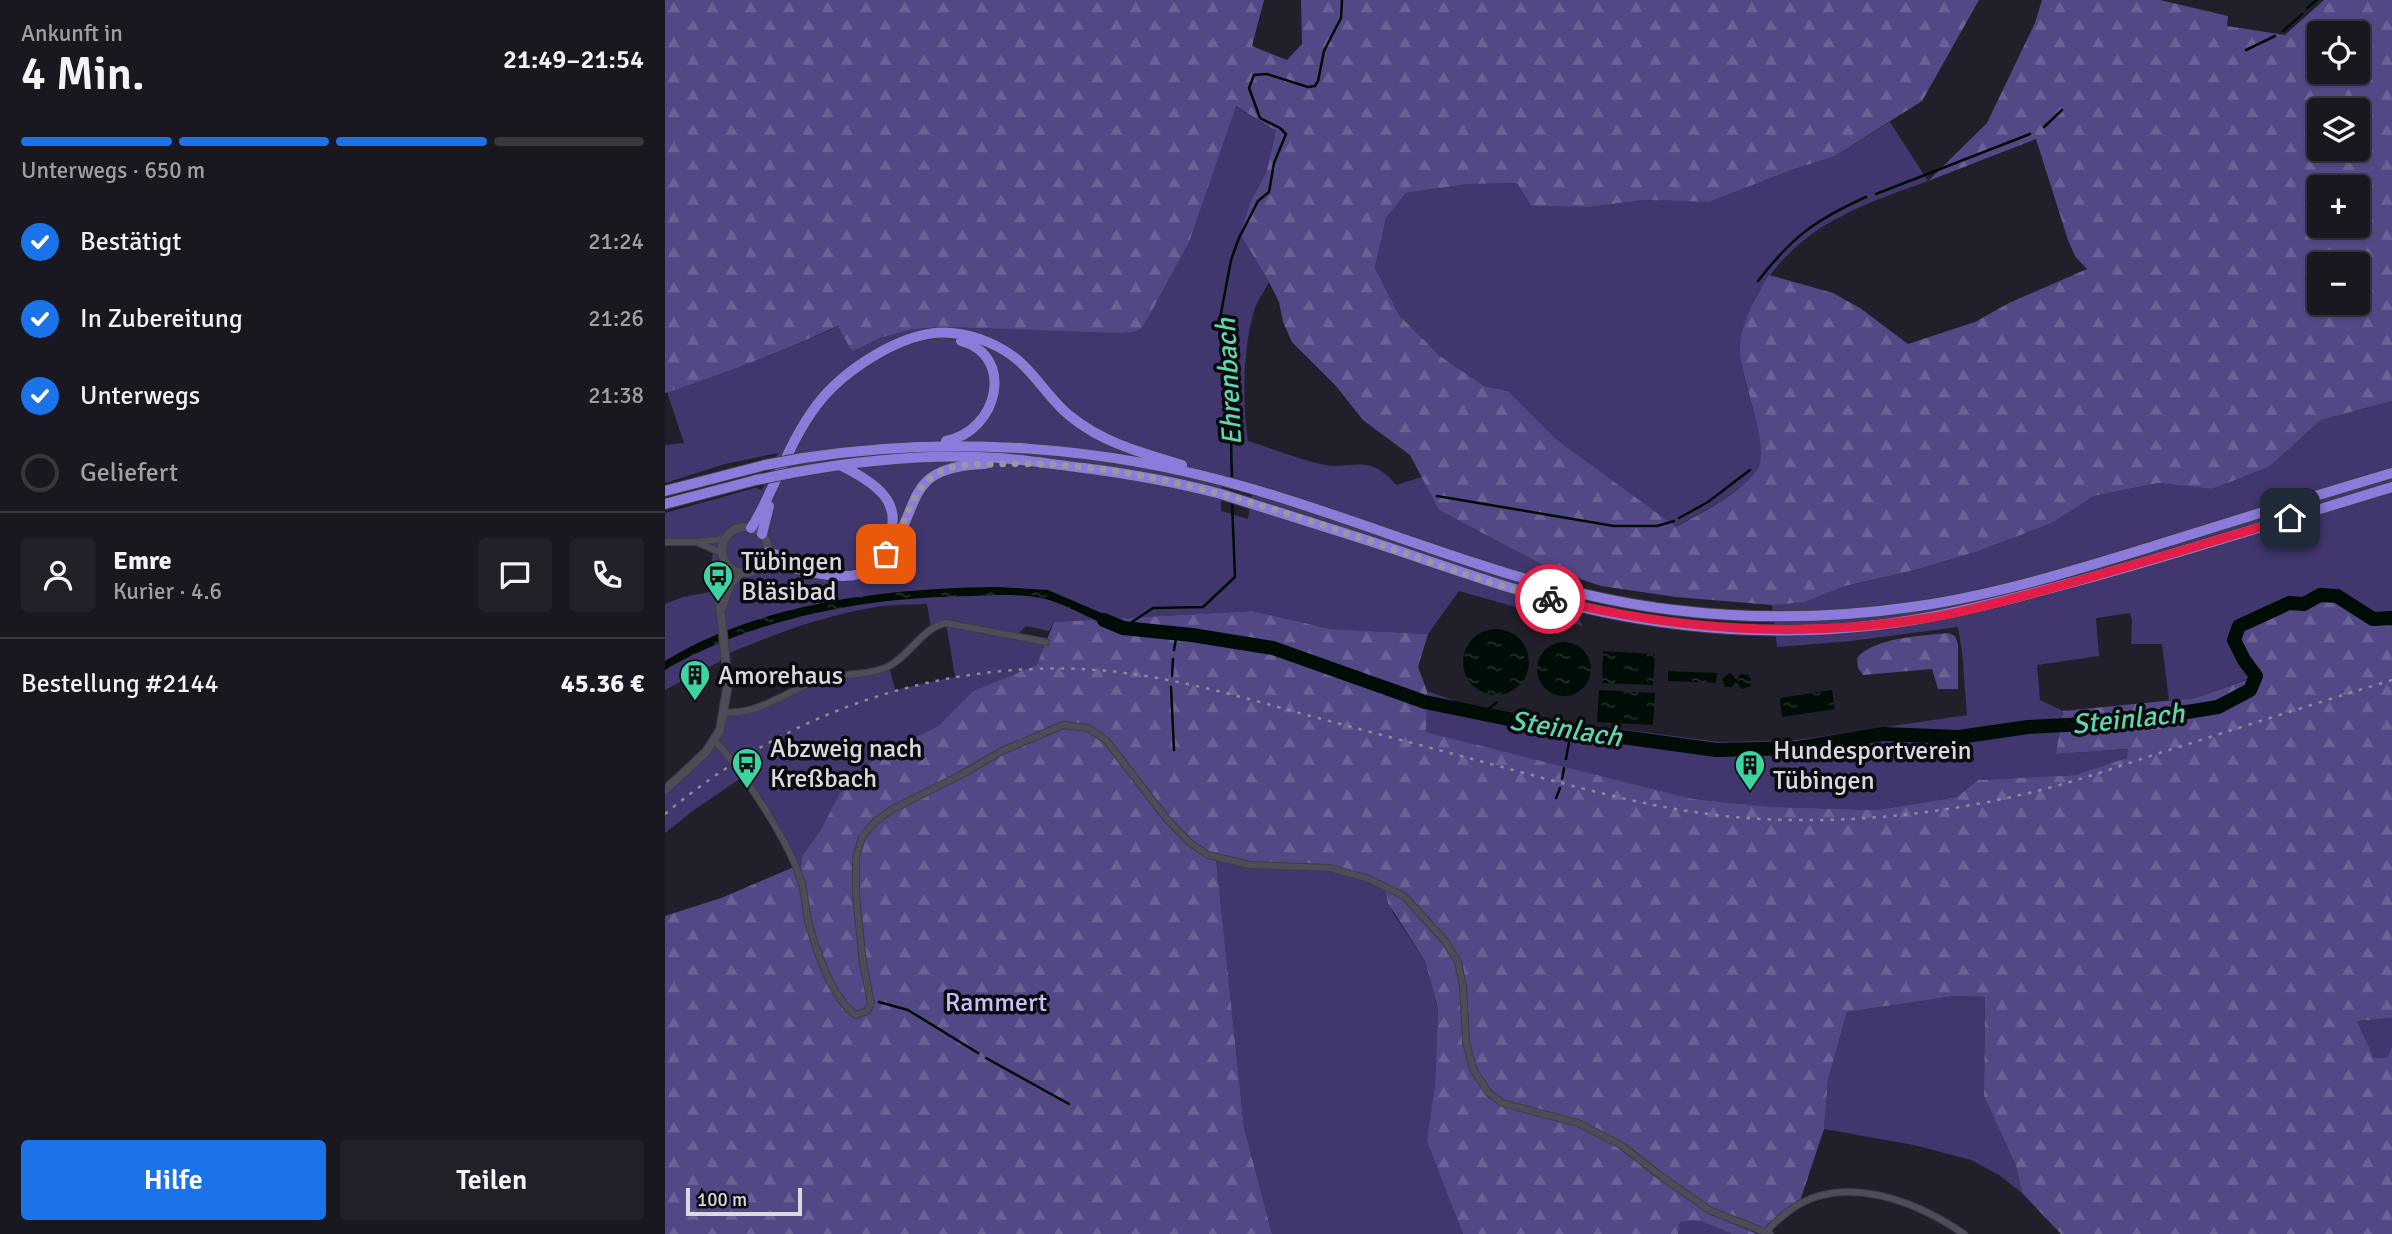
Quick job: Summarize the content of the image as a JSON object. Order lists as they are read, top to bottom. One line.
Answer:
{"water":["Ehrenbach","Steinlach"],"parks":["Rammert"],"places":{"bus stop":["Tübingen Bläsibad","Abzweig nach Kreßbach"],"building":["Amorehaus","Hundesportverein Tübingen"]},"scale_bar":"100 m","page":{"heading":["4 Min.","Ankunft in","21:49–21:54"],"panel":["Emre","Kurier · 4.6","Bestellung #2144","45.36 €"],"map_buttons":["+","−"],"bar":"Unterwegs · 650 m","list":[["Bestätigt","21:24"],["In Zubereitung","21:26"],["Unterwegs","21:38"],"Geliefert"],"buttons":["Hilfe","Teilen"],"scale":"100 m"}}
